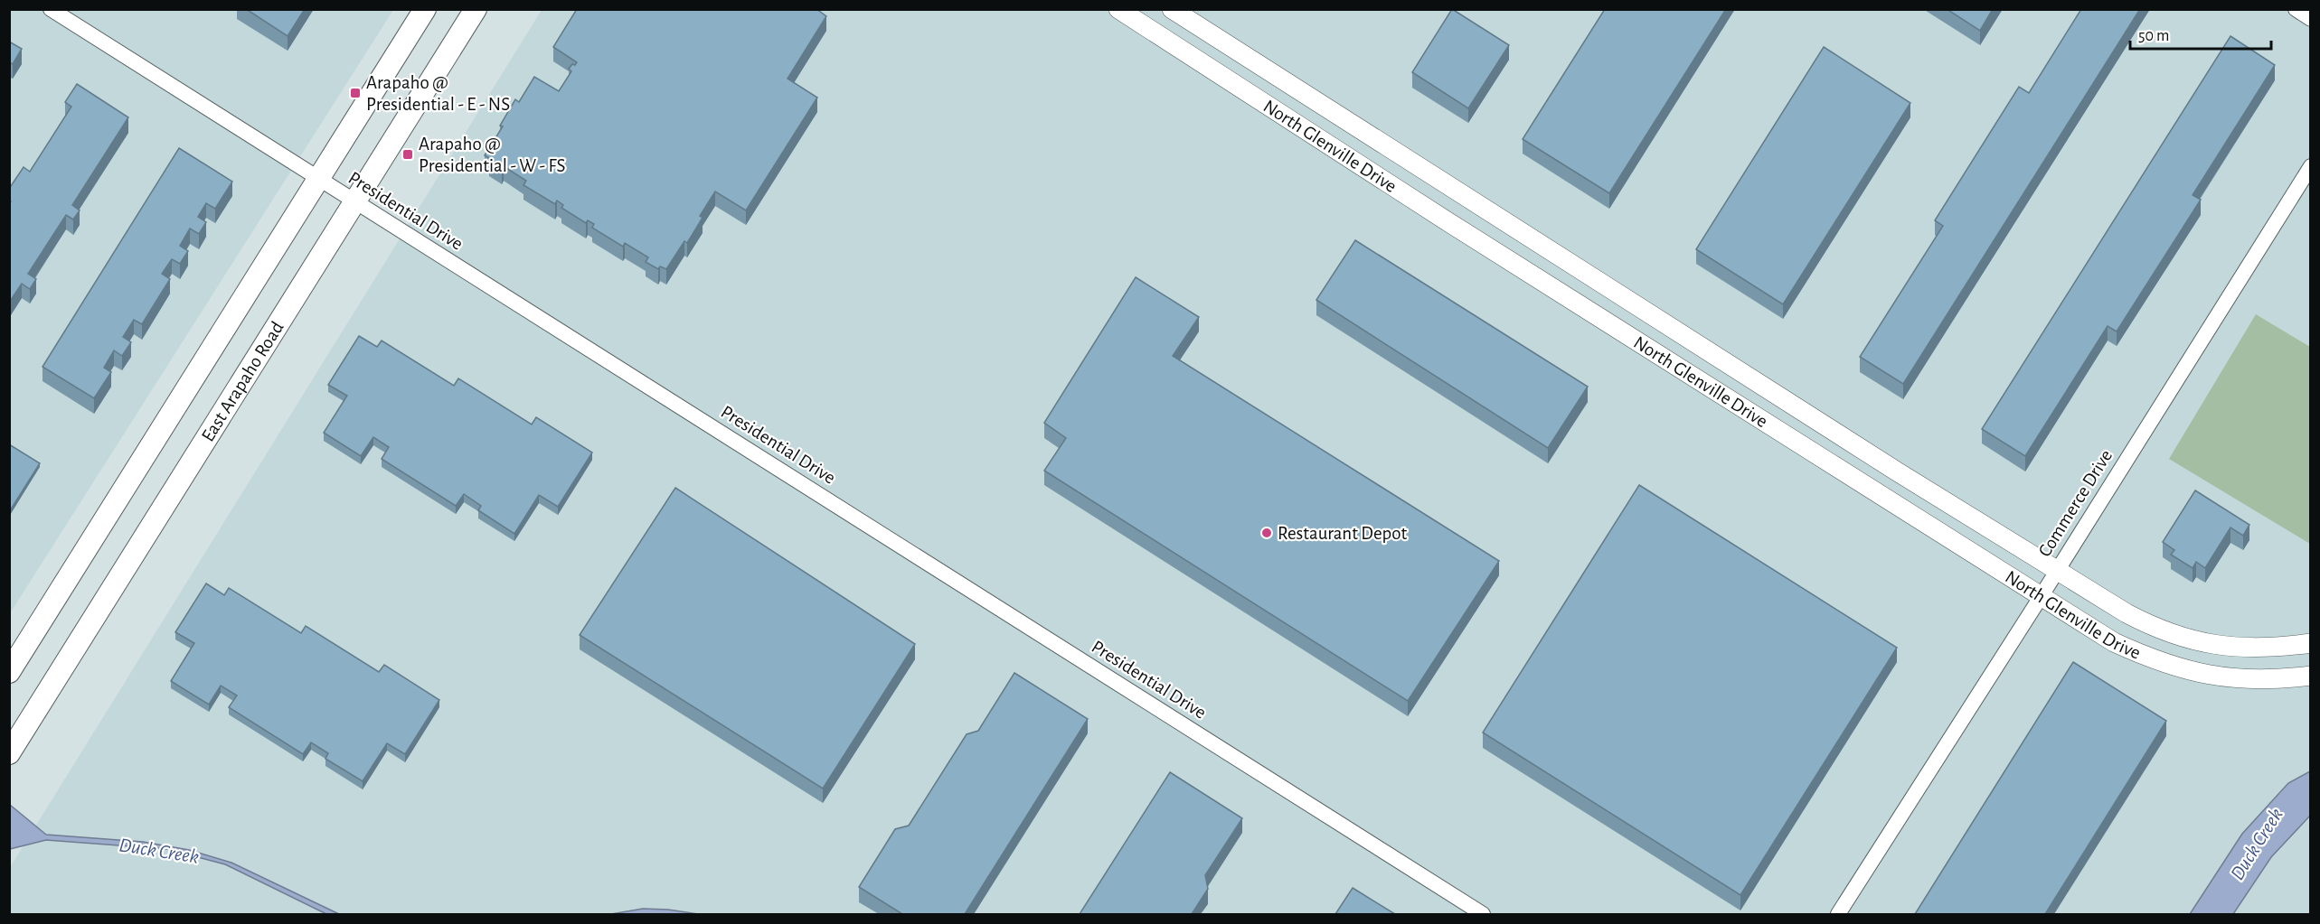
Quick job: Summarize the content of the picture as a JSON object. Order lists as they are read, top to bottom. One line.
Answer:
{"streets":{"main road":["East Arapaho Road"],"street":["North Glenville Drive","Presidential Drive","Commerce Drive"]},"crossings":[["North Glenville Drive","Commerce Drive"],["Presidential Drive","East Arapaho Road"]],"water":["Duck Creek"],"places":{"transit":["Arapaho @ Presidential - E - NS","Arapaho @ Presidential - W - FS"],"other":["Restaurant Depot"]},"scale_bar":"50 m"}
